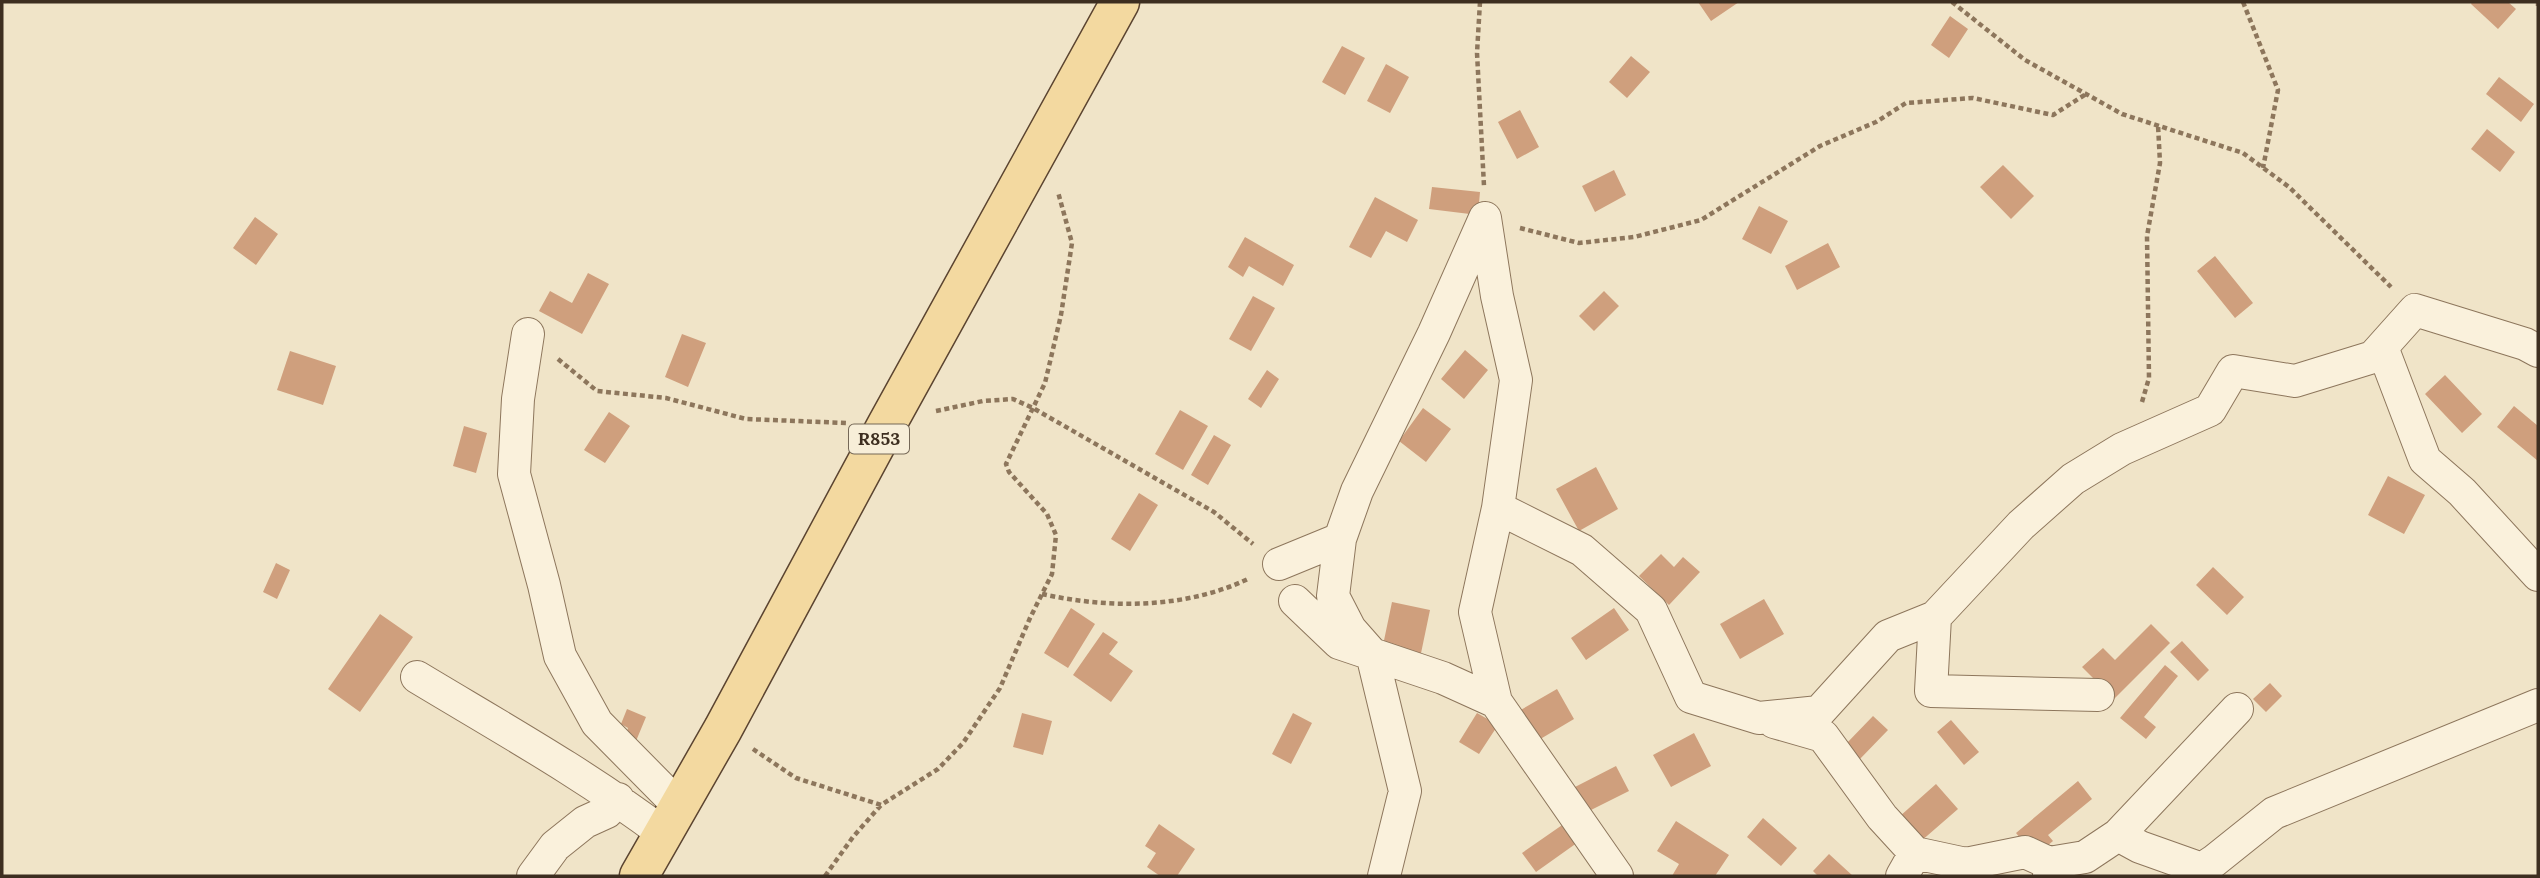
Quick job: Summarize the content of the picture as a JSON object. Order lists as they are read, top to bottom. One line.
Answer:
{"streets":{"main road":["R853"]}}
